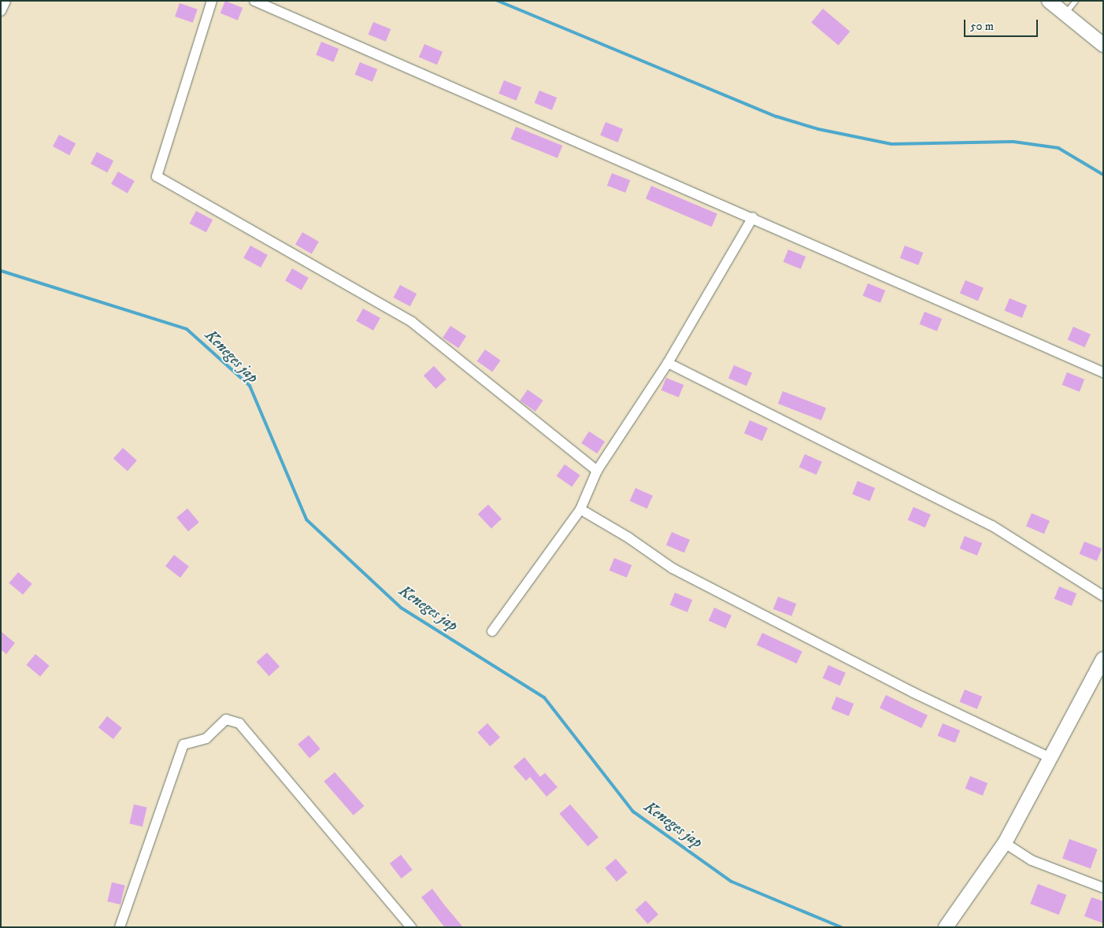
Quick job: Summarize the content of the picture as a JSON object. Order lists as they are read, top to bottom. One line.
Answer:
{"water":["Keneges jap"],"scale_bar":"50 m"}
